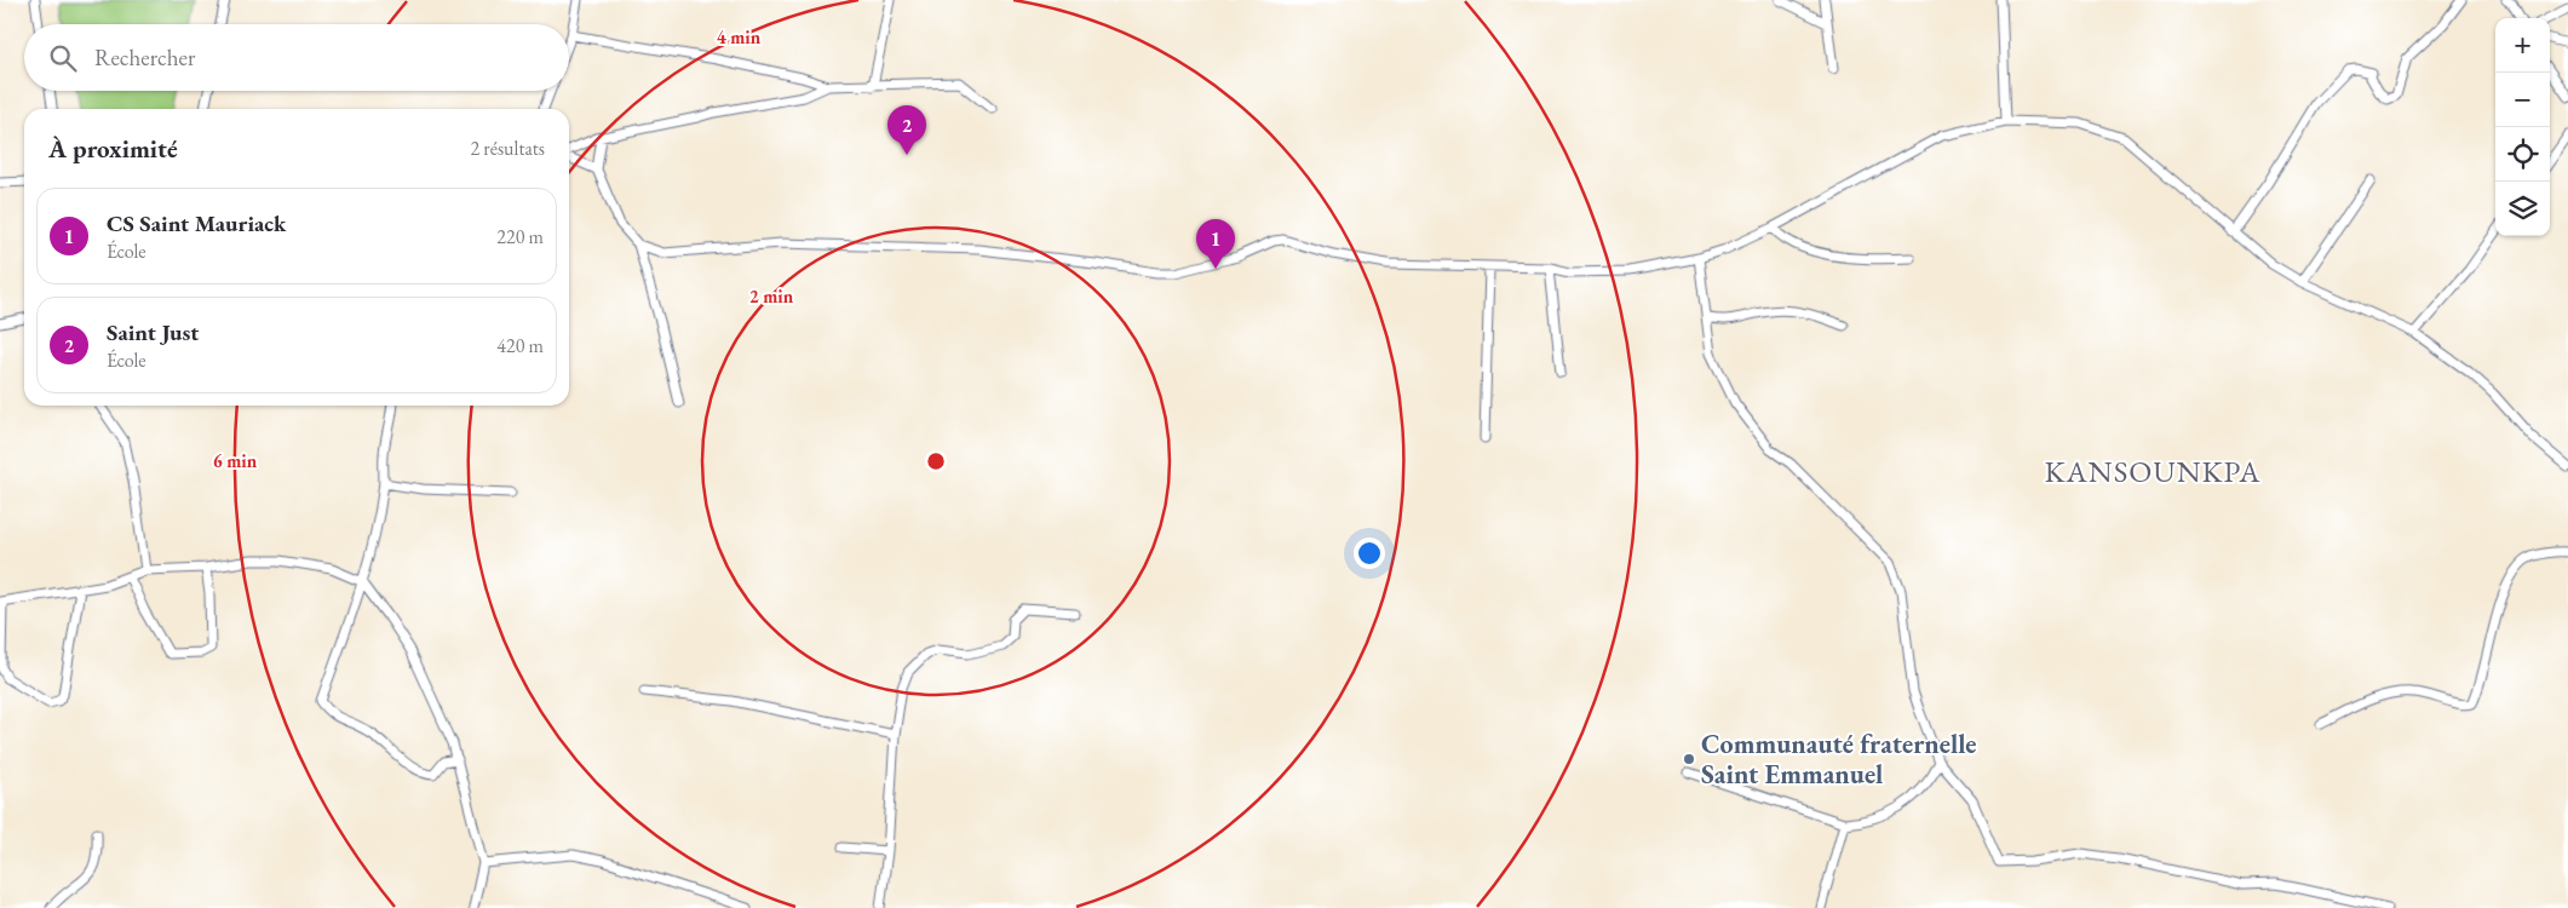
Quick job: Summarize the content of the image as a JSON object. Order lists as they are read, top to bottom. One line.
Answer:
{"districts":["KANSOUNKPA"],"places":["Communauté fraternelle Saint Emmanuel"],"page":{"map_buttons":["+","−"],"search":"Rechercher","pins":["2","1"],"heading":["À proximité","2 résultats"],"list":[{"mark":"1","name":"CS Saint Mauriack","note":"École","value":"220 m"},{"mark":"2","name":"Saint Just","note":"École","value":"420 m"}]},"rings":["4 min","2 min","6 min"]}
